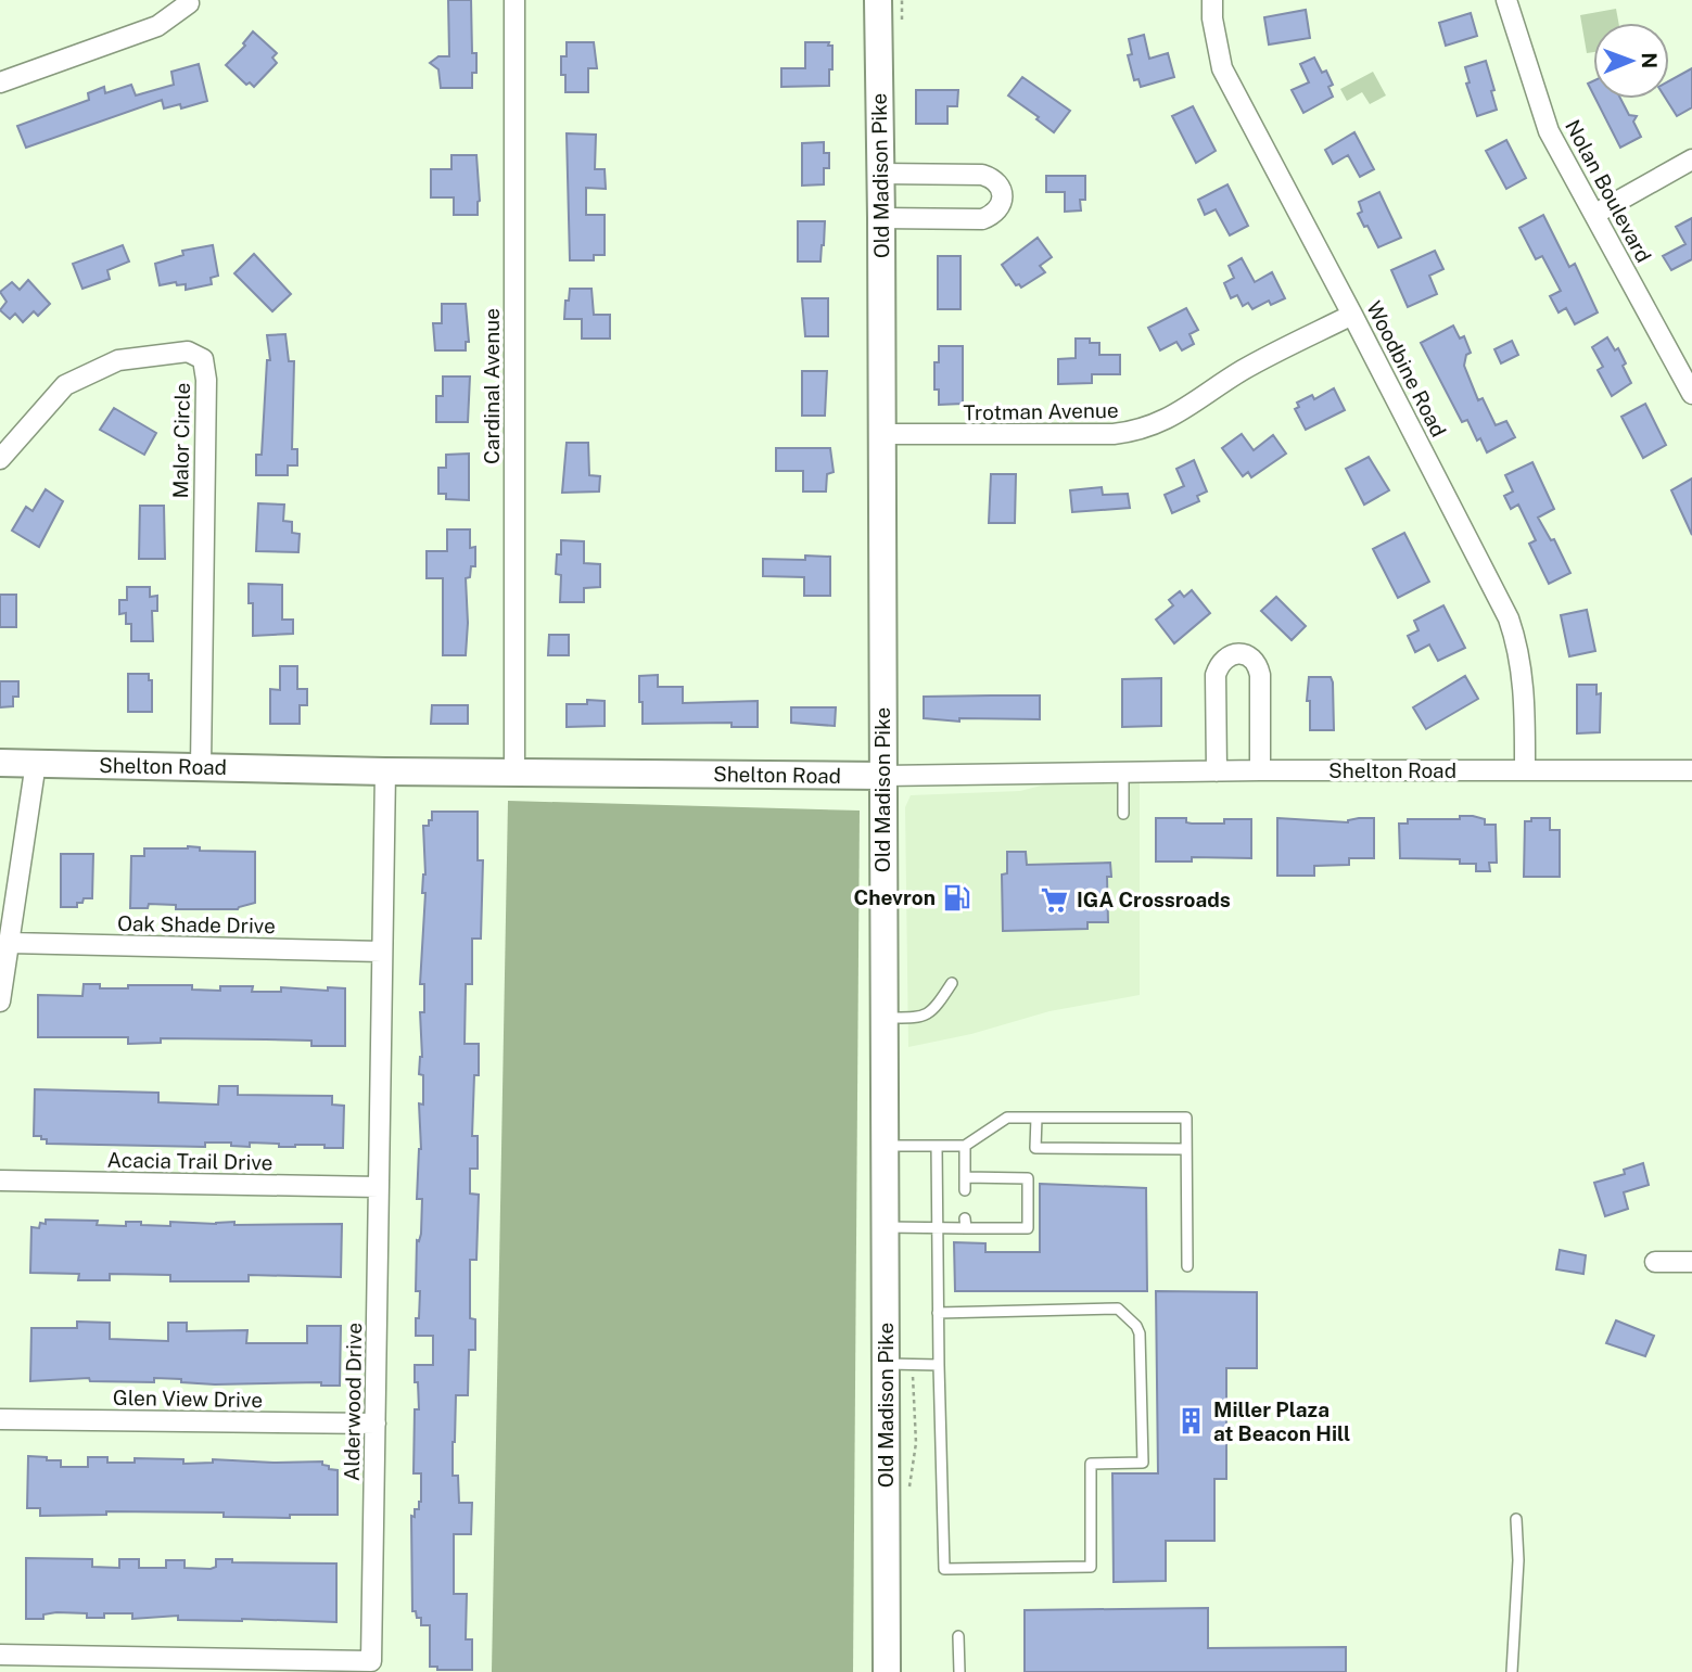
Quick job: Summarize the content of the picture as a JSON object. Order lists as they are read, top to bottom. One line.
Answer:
{"streets":{"main road":["Old Madison Pike","Shelton Road"],"street":["Nolan Boulevard","Woodbine Road","Cardinal Avenue","Trotman Avenue","Malor Circle","Oak Shade Drive","Acacia Trail Drive","Glen View Drive","Alderwood Drive"]},"crossings":[["Old Madison Pike","Trotman Avenue"],["Old Madison Pike","Shelton Road"],["Woodbine Road","Trotman Avenue"],["Woodbine Road","Shelton Road"],["Cardinal Avenue","Shelton Road"],["Malor Circle","Shelton Road"],["Shelton Road","Alderwood Drive"],["Oak Shade Drive","Alderwood Drive"],["Acacia Trail Drive","Alderwood Drive"],["Glen View Drive","Alderwood Drive"]],"places":{"fuel station":["Chevron"],"supermarket":["IGA Crossroads"],"building":["Miller Plaza at Beacon Hill"]},"north":"right"}
